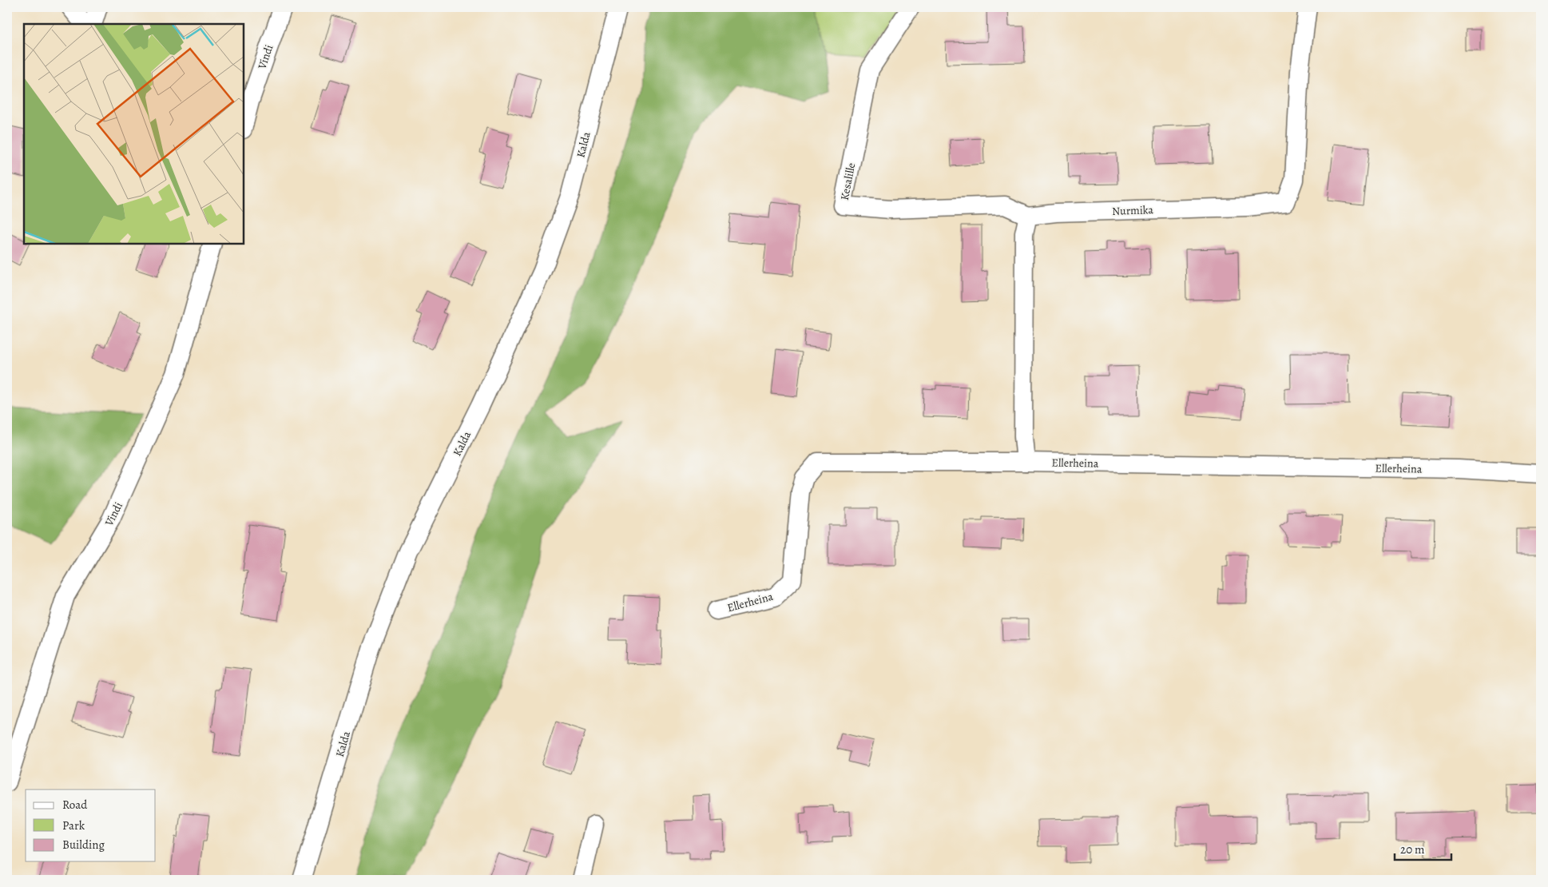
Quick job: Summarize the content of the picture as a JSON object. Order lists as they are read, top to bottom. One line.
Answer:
{"streets":{"street":["Vindi","Kalda","Kesalille","Nurmika","Ellerheina"]},"crossings":[["Kesalille","Nurmika"]],"legend":["Road","Park","Building"],"scale_bar":"20 m"}
